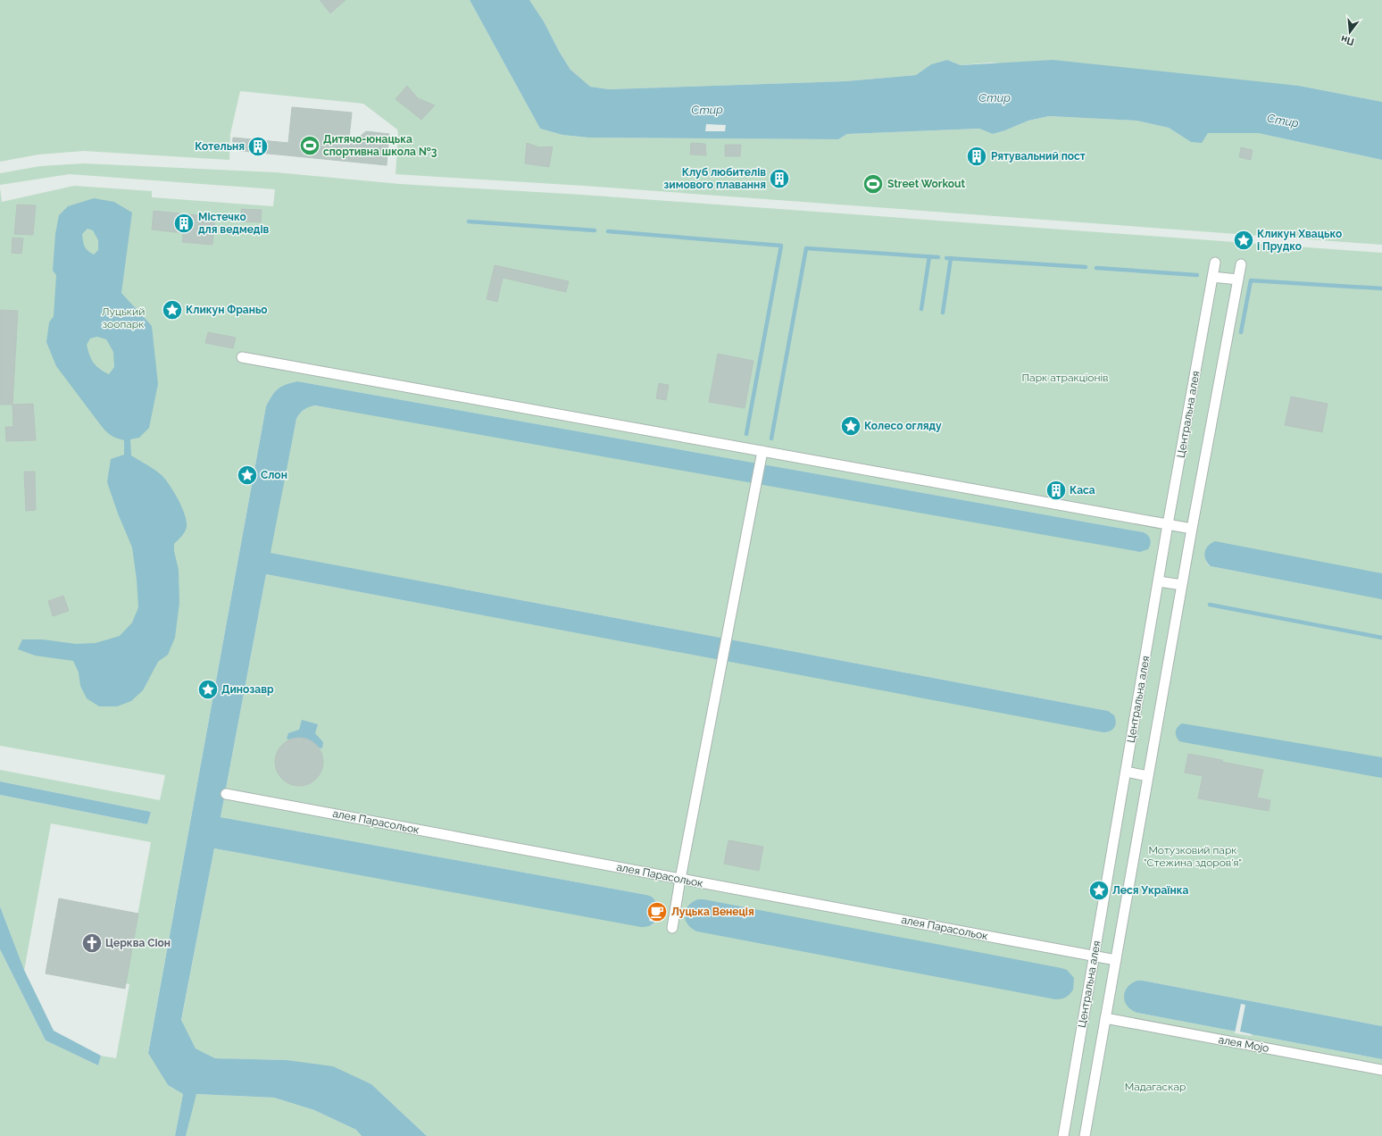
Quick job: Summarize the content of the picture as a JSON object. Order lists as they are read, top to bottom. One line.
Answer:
{"streets":{"street":["Центральна алея","алея Парасольок","алея Mojo"]},"crossings":[["Центральна алея","алея Парасольок"],["Центральна алея","алея Mojo"]],"water":["Стир"],"parks":["Луцький зоопарк","Парк атракціонів","Мотузковий парк \"Стежина здоров’я\"","Мадагаскар"],"places":{"sports":["Дитячо-юнацька спортивна школа №3","Street Workout"],"building":["Котельня","Рятувальний пост","Клуб любителів зимового плавання","Містечко для ведмедів","Каса"],"place":["Кликун Хвацько і Прудко","Кликун Франьо","Колесо огляду","Слон","Динозавр","Леся Українка"],"cafe":["Луцька Венеція"],"church":["Церква Сіон"]},"north":"bottom"}
